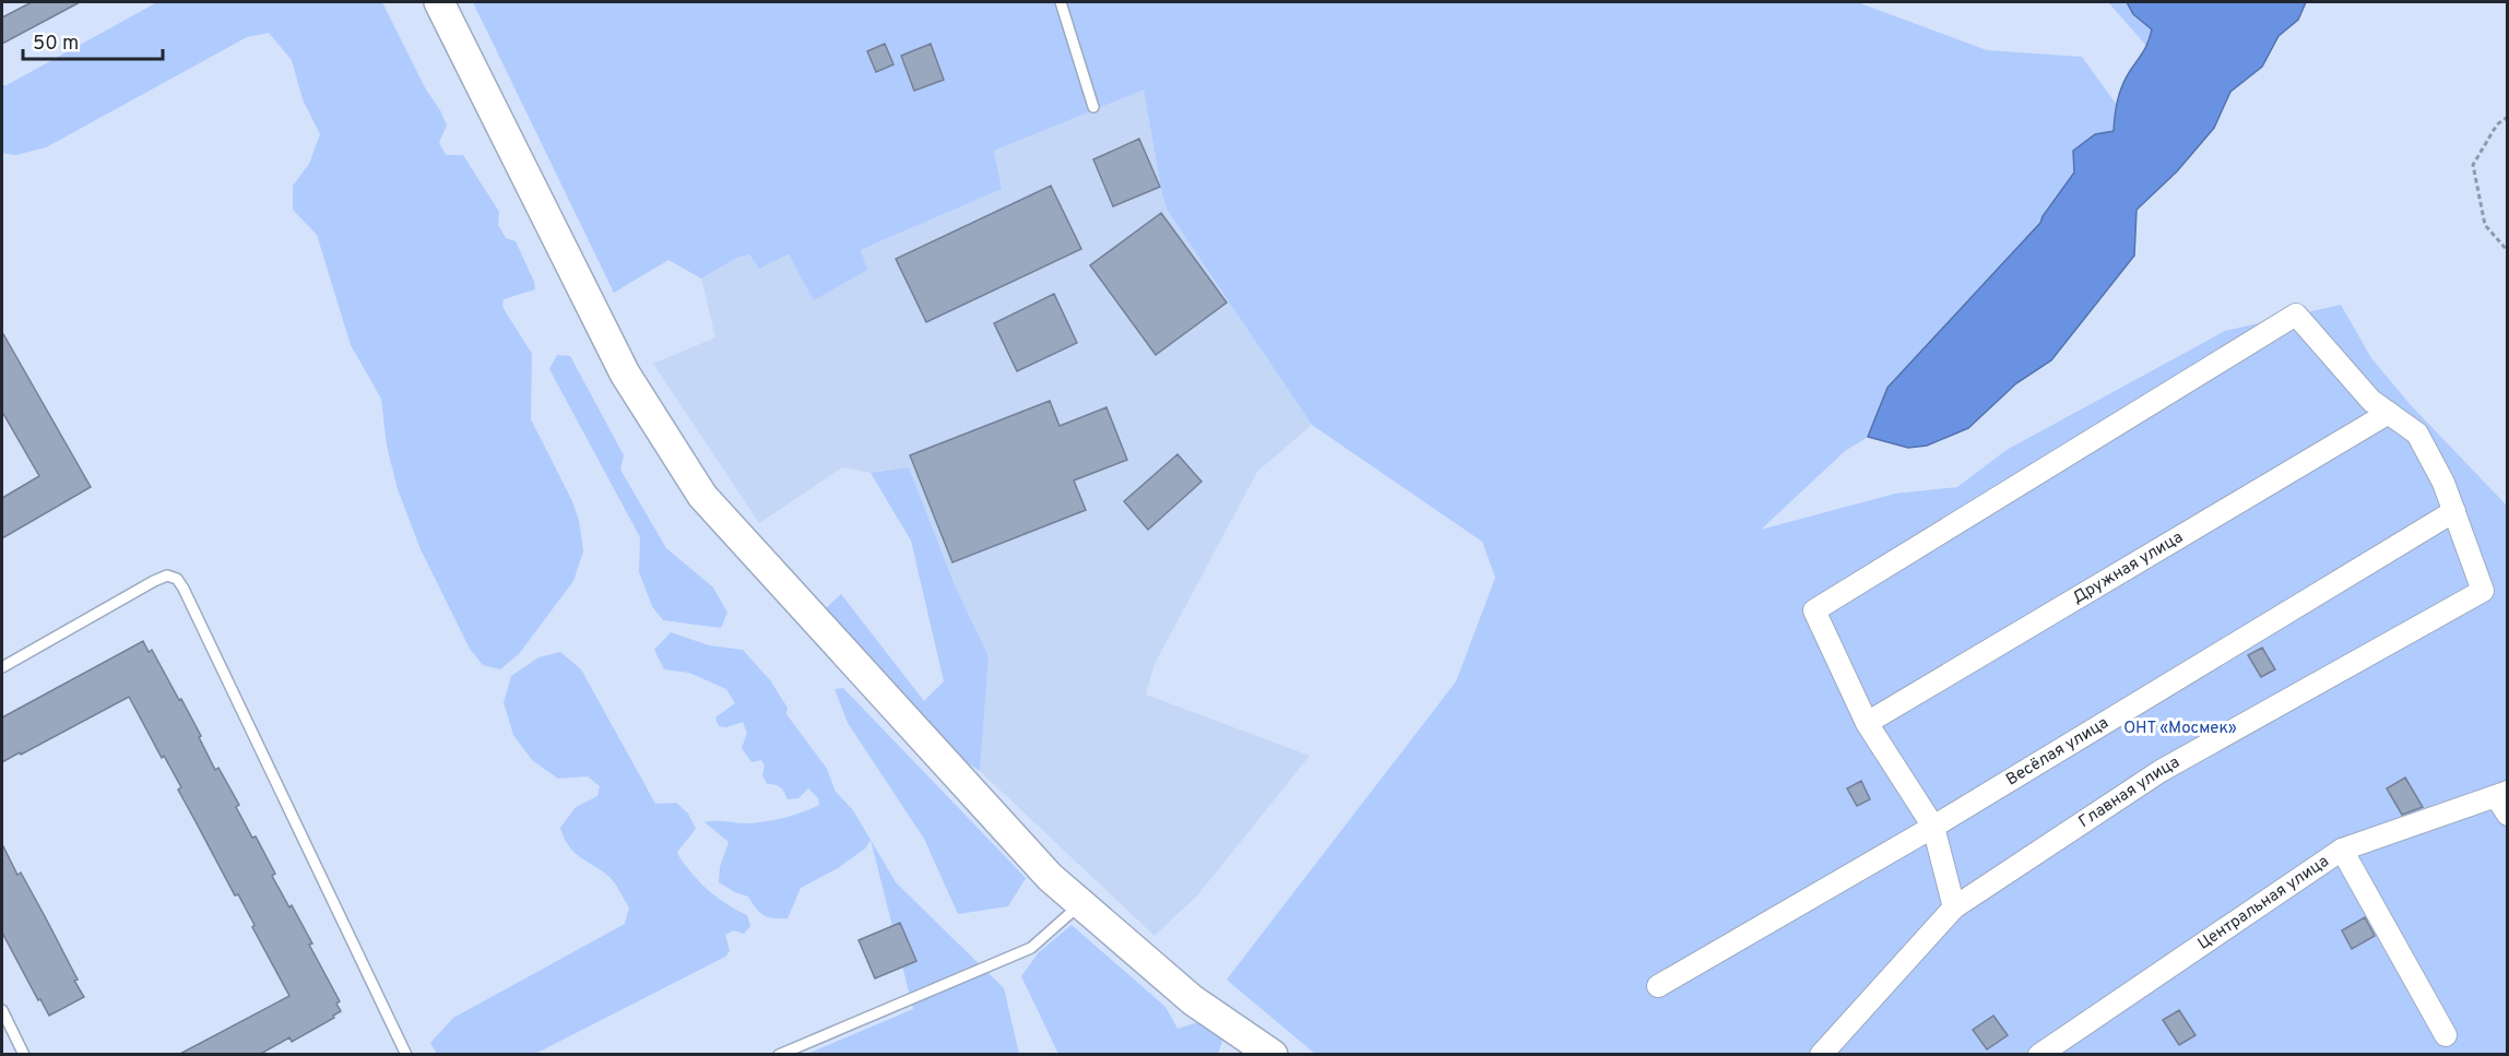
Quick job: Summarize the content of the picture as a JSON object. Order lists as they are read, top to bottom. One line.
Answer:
{"streets":{"street":["Дружная улица","Весёлая улица","Главная улица","Центральная улица"]},"crossings":[["Весёлая улица","Главная улица"]],"parks":["ОНТ «Мосмек»"],"scale_bar":"50 m"}
